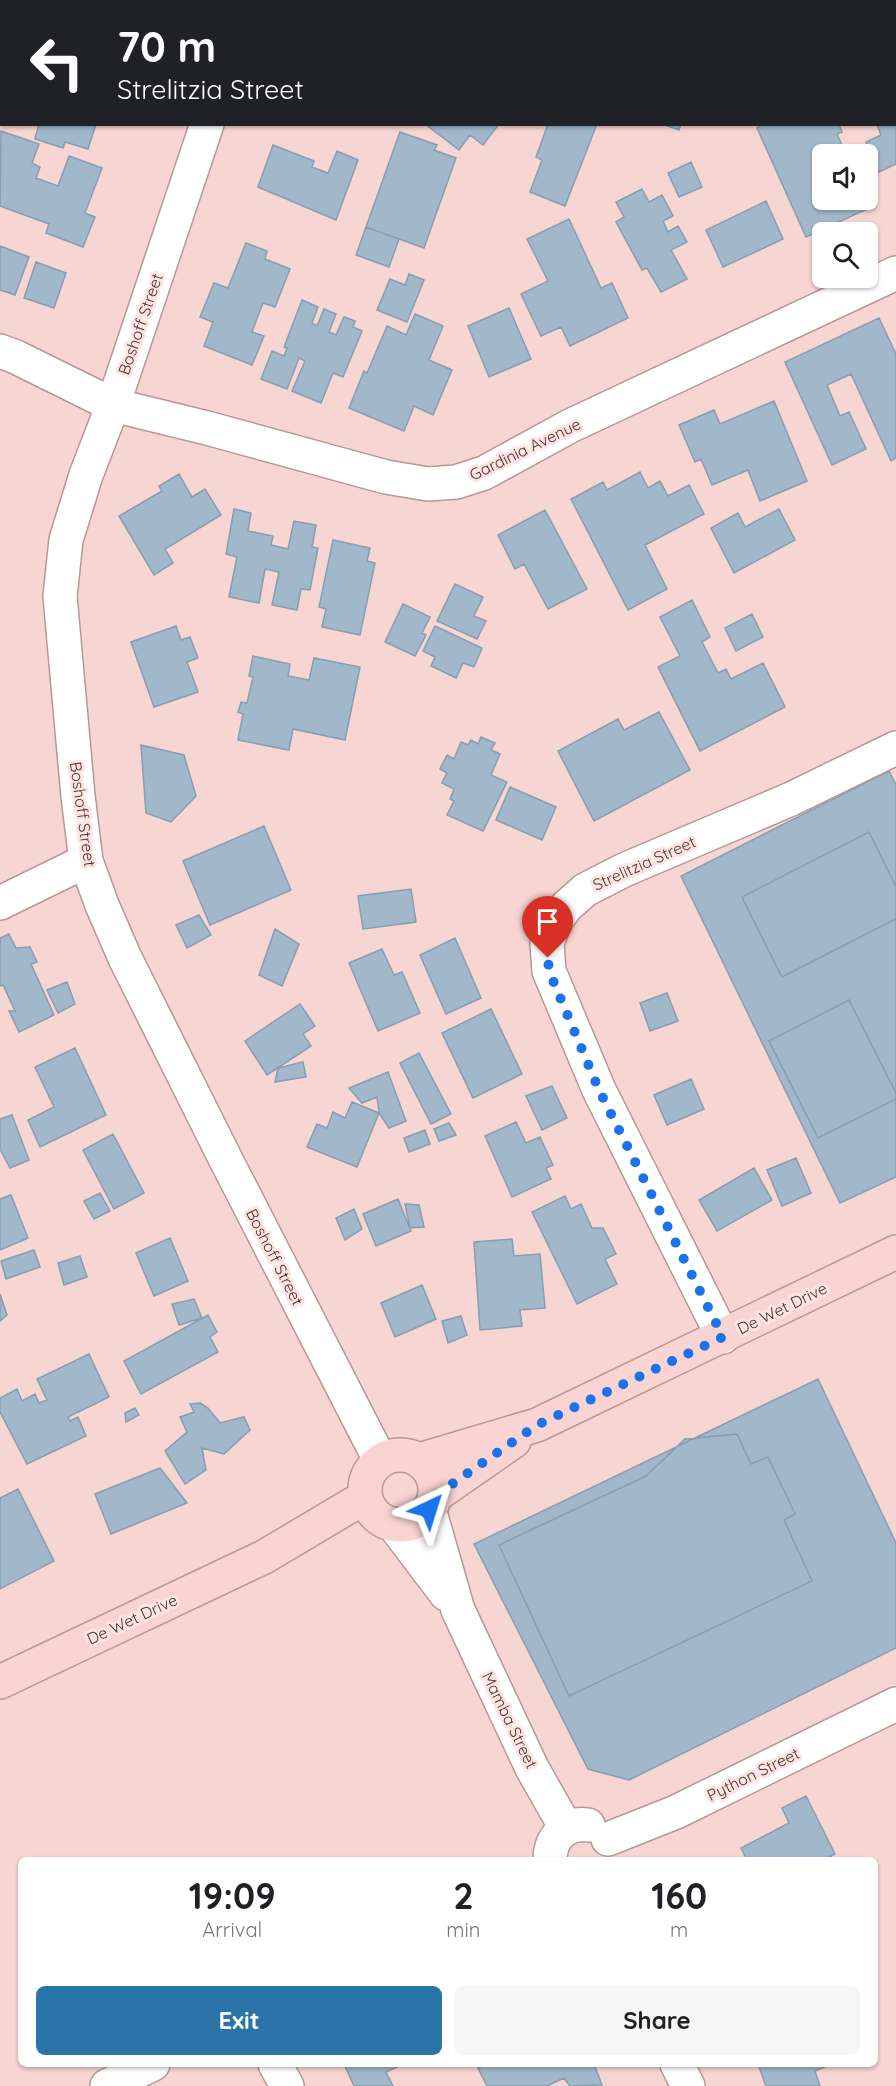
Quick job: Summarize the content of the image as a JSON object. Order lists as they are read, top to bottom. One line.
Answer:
{"streets":{"street":["Boshoff Street","Gardinia Avenue","Strelitzia Street","De Wet Drive","Mamba Street","Python Street"]},"crossings":[["Boshoff Street","Gardinia Avenue"],["Boshoff Street","De Wet Drive"],["Boshoff Street","Mamba Street"],["Strelitzia Street","De Wet Drive"],["De Wet Drive","Mamba Street"]],"page":{"turn":["70 m","Strelitzia Street"],"eta":["19:09","Arrival","2","min","160","m"],"buttons":["Exit","Share"]}}
